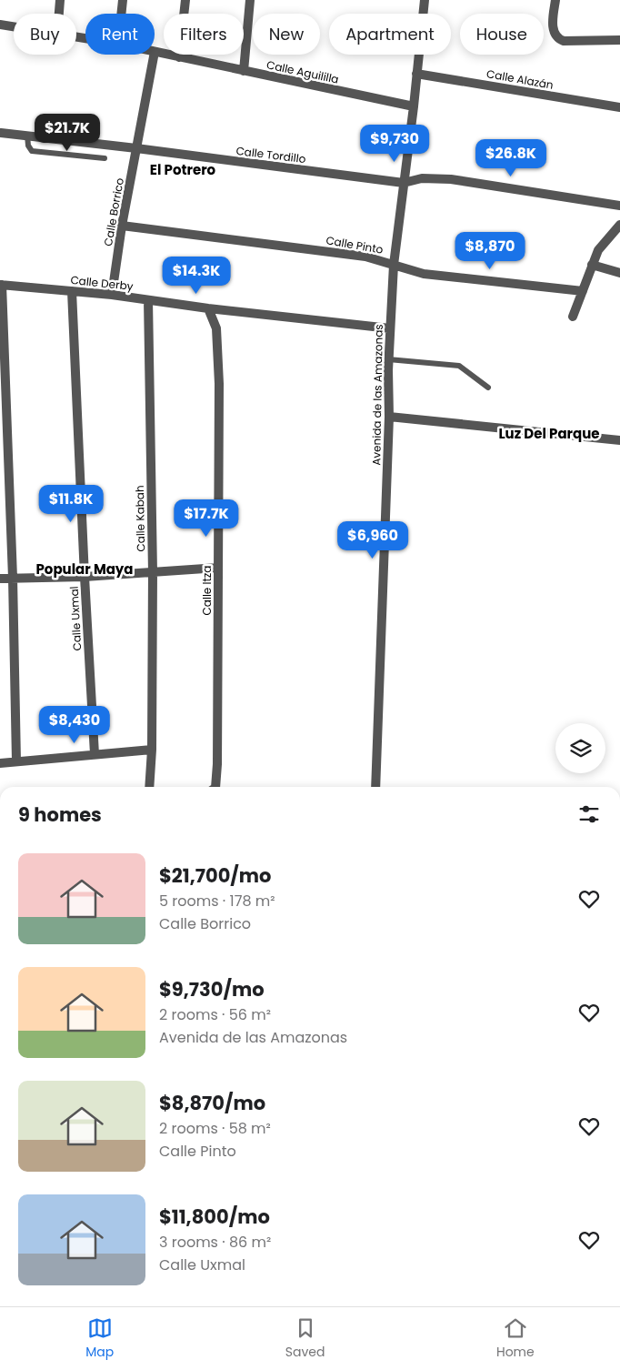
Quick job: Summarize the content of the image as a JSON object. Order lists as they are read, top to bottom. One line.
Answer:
{"streets":{"street":["Calle Aguililla","Calle Alazán","Calle Tordillo","Calle Borrico","Calle Pinto","Calle Derby","Avenida de las Amazonas","Calle Kabah","Calle Itza","Calle Uxmal"]},"crossings":[["Calle Aguililla","Avenida de las Amazonas"],["Calle Alazán","Avenida de las Amazonas"],["Calle Tordillo","Calle Borrico"],["Calle Tordillo","Avenida de las Amazonas"],["Calle Borrico","Calle Pinto"],["Calle Borrico","Calle Derby"],["Calle Pinto","Avenida de las Amazonas"],["Calle Derby","Avenida de las Amazonas"],["Calle Derby","Calle Kabah"],["Calle Derby","Calle Itza"],["Calle Derby","Calle Uxmal"]],"districts":["El Potrero","Luz Del Parque","Popular Maya"],"page":{"chip":["Buy","Rent","Filters","New","Apartment","House"],"price":["$21.7K","$9,730","$26.8K","$8,870","$14.3K","$11.8K","$17.7K","$6,960","$8,430"],"heading":"9 homes","list":[{"name":"$21,700/mo","note":"5 rooms · 178 m² · Calle Borrico"},{"name":"$9,730/mo","note":"2 rooms · 56 m² · Avenida de las Amazonas"},{"name":"$8,870/mo","note":"2 rooms · 58 m² · Calle Pinto"},{"name":"$11,800/mo","note":"3 rooms · 86 m² · Calle Uxmal"}],"tabs":["Map","Saved","Home"]}}
